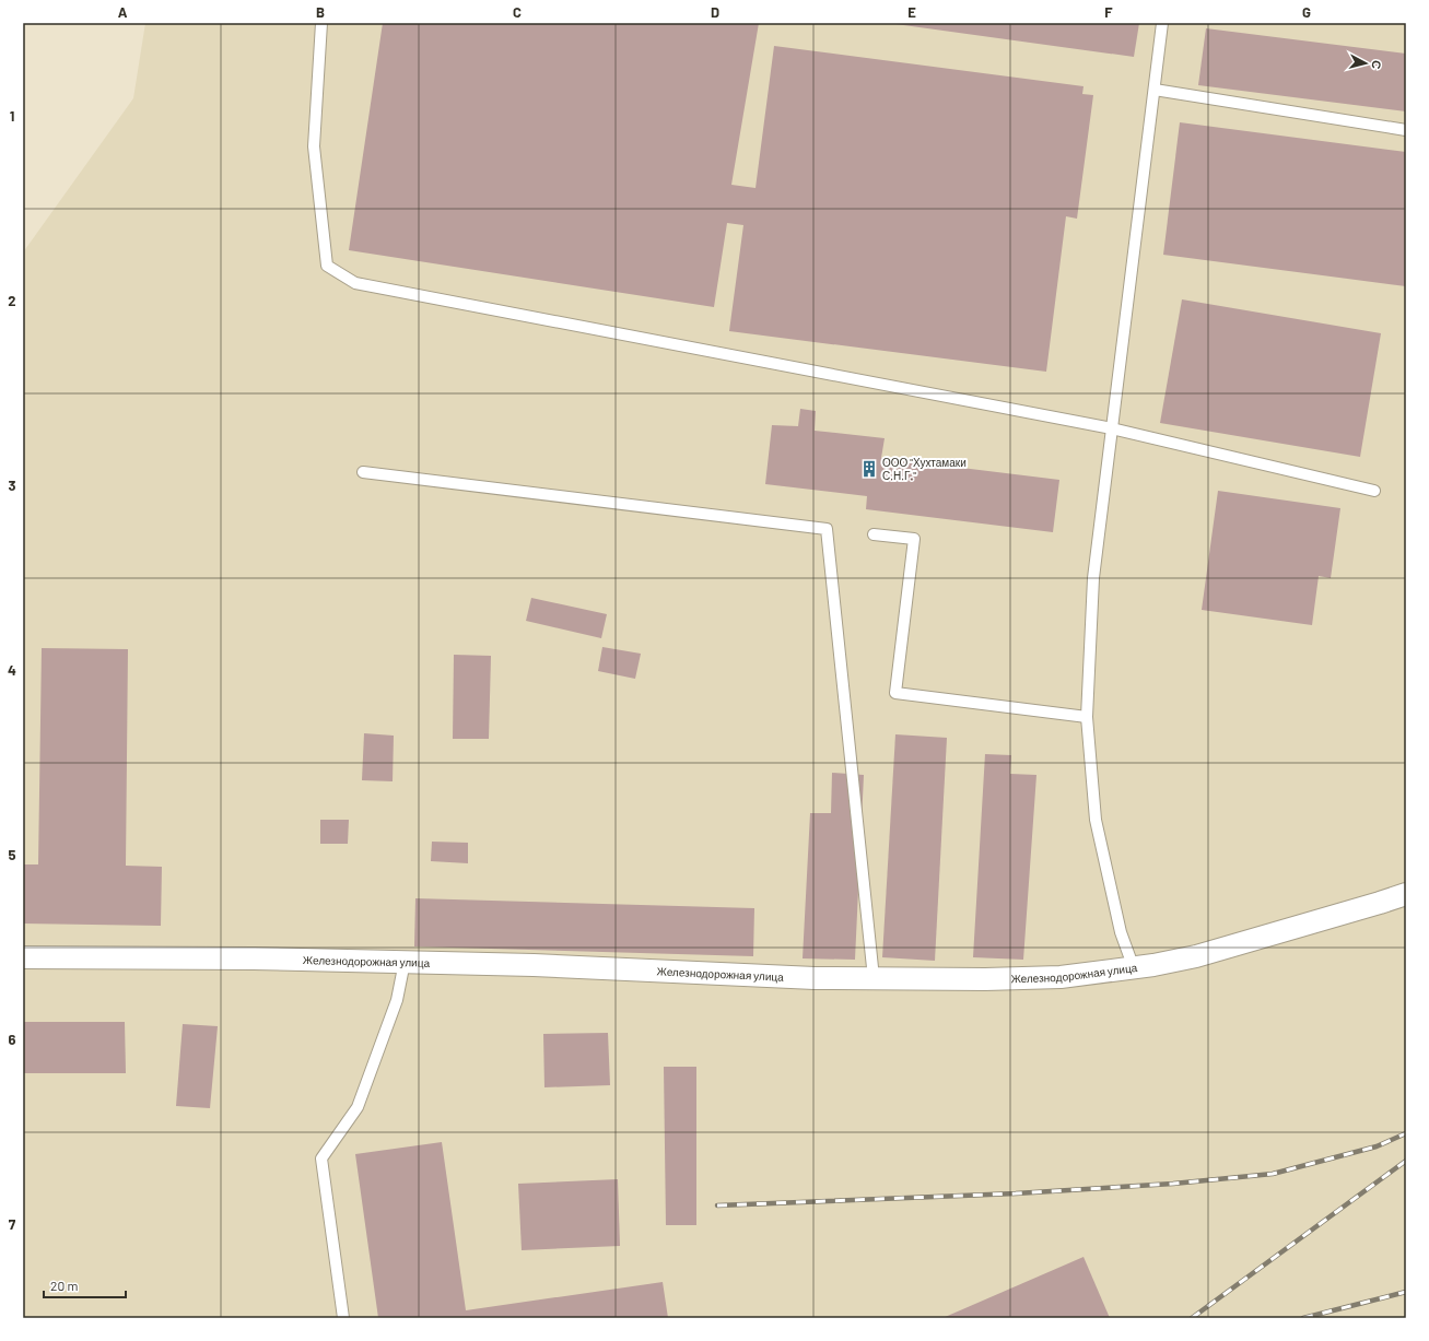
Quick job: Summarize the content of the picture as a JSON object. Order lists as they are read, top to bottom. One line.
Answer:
{"streets":{"street":["Железнодорожная улица"]},"places":{"building":["ООО \"Хухтамаки С.Н.Г.\""]},"scale_bar":"20 m","north":"right","grid":{"columns":["A","B","C","D","E","F","G"],"rows":["1","2","3","4","5","6","7"]}}
